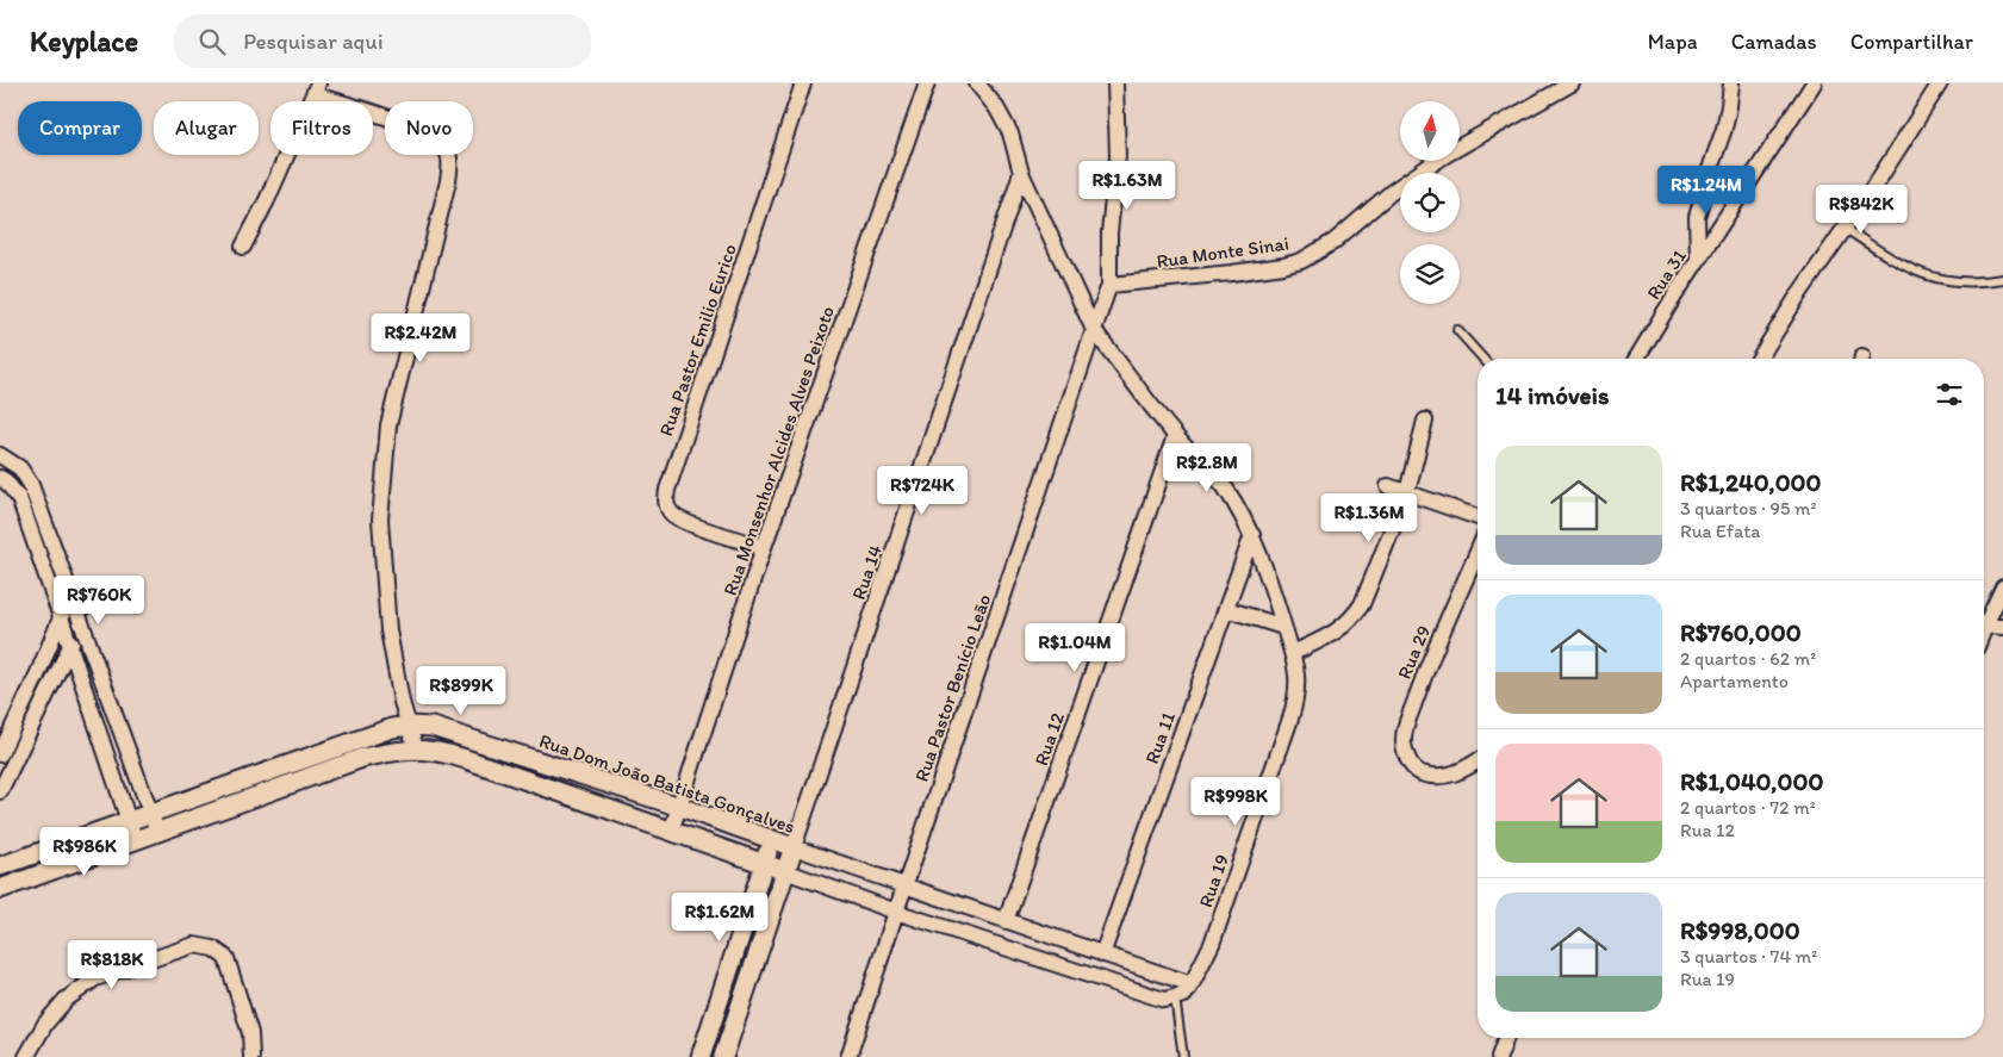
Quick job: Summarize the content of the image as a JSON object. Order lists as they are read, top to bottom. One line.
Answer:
{"streets":{"street":["Rua Monte Sinai","Rua 31","Rua Pastor Emilio Eurico","Rua Monsenhor Alcides Alves Peixoto","Rua 14","Rua 29","Rua Pastor Benício Leão","Rua 11","Rua 12","Rua Dom João Batista Gonçalves","Rua 19"]},"crossings":[["Rua Monte Sinai","Rua Pastor Benício Leão"],["Rua Pastor Emilio Eurico","Rua Monsenhor Alcides Alves Peixoto"],["Rua Monsenhor Alcides Alves Peixoto","Rua Dom João Batista Gonçalves"],["Rua 14","Rua Dom João Batista Gonçalves"],["Rua Pastor Benício Leão","Rua Dom João Batista Gonçalves"],["Rua 11","Rua Dom João Batista Gonçalves"],["Rua 12","Rua Dom João Batista Gonçalves"],["Rua Dom João Batista Gonçalves","Rua 19"]],"north":"top","page":{"header":"Keyplace","search":"Pesquisar aqui","nav":["Mapa","Camadas","Compartilhar"],"chip":["Comprar","Alugar","Filtros","Novo"],"price":["R$1.63M","R$1.24M","R$842K","R$2.42M","R$2.8M","R$724K","R$1.36M","R$760K","R$1.04M","R$899K","R$998K","R$986K","R$1.62M","R$818K"],"heading":"14 imóveis","list":[{"name":"R$1,240,000","note":"3 quartos · 95 m² · Rua Efata"},{"name":"R$760,000","note":"2 quartos · 62 m² · Apartamento"},{"name":"R$1,040,000","note":"2 quartos · 72 m² · Rua 12"},{"name":"R$998,000","note":"3 quartos · 74 m² · Rua 19"}]}}
